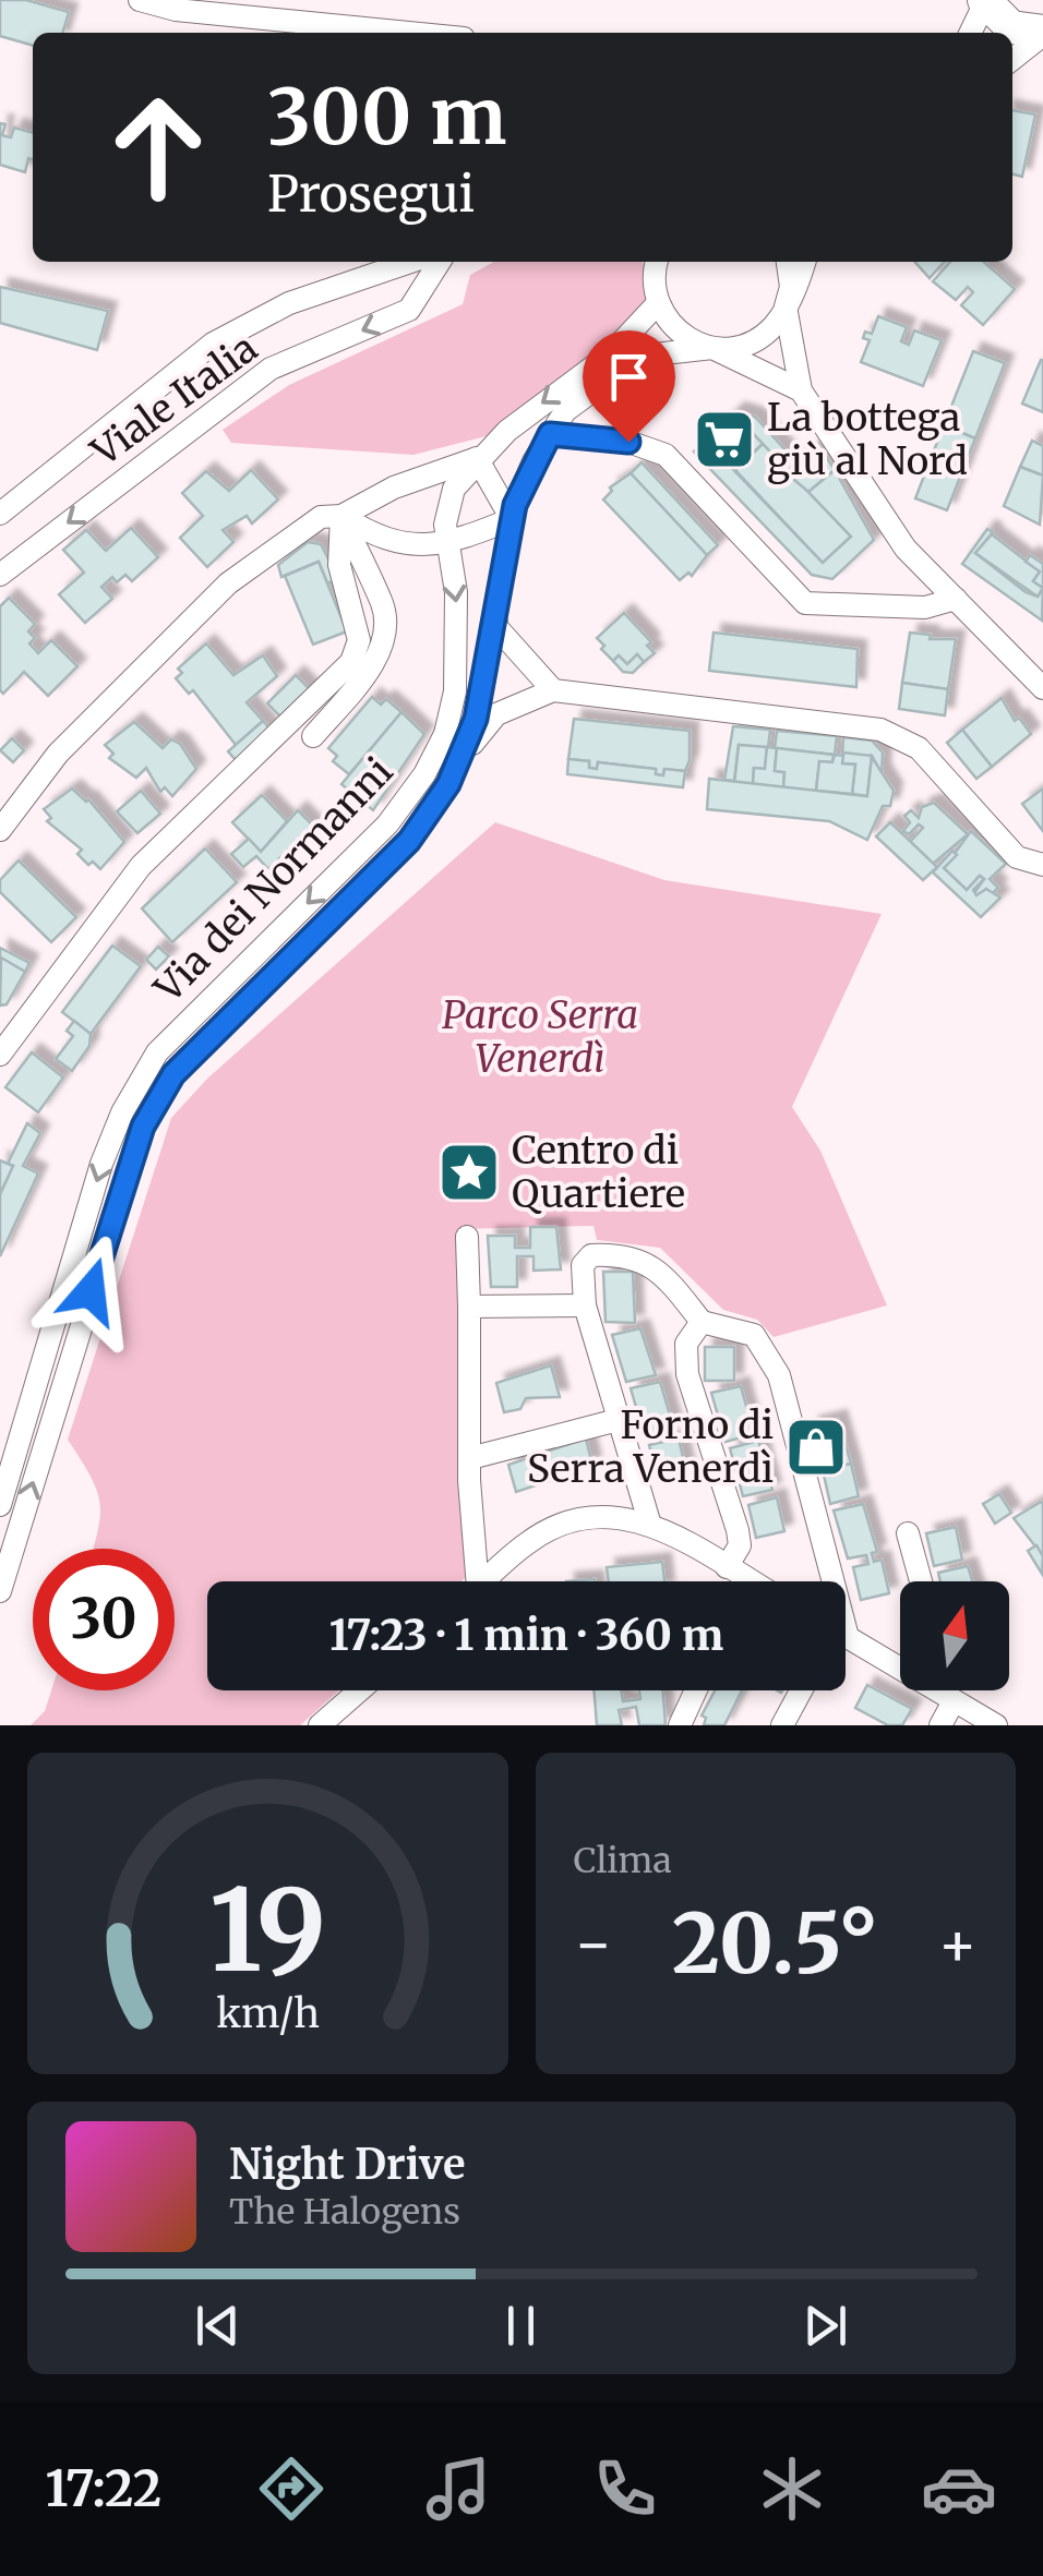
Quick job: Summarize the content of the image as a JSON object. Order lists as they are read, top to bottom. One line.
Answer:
{"streets":{"street":["Viale Italia","Via dei Normanni"]},"parks":["Parco Serra Venerdì"],"places":{"supermarket":["La bottega giù al Nord"],"place":["Centro di Quartiere"],"shop":["Forno di Serra Venerdì"]},"north":"top","page":{"turn":["300 m","Prosegui"],"limit":"30","trip":"17:23 · 1 min · 360 m","tile":"Clima","heat":["−","20.5°","+"],"song":["Night Drive","The Halogens"],"tabs":"17:22","gauge":["19","km/h"]}}
